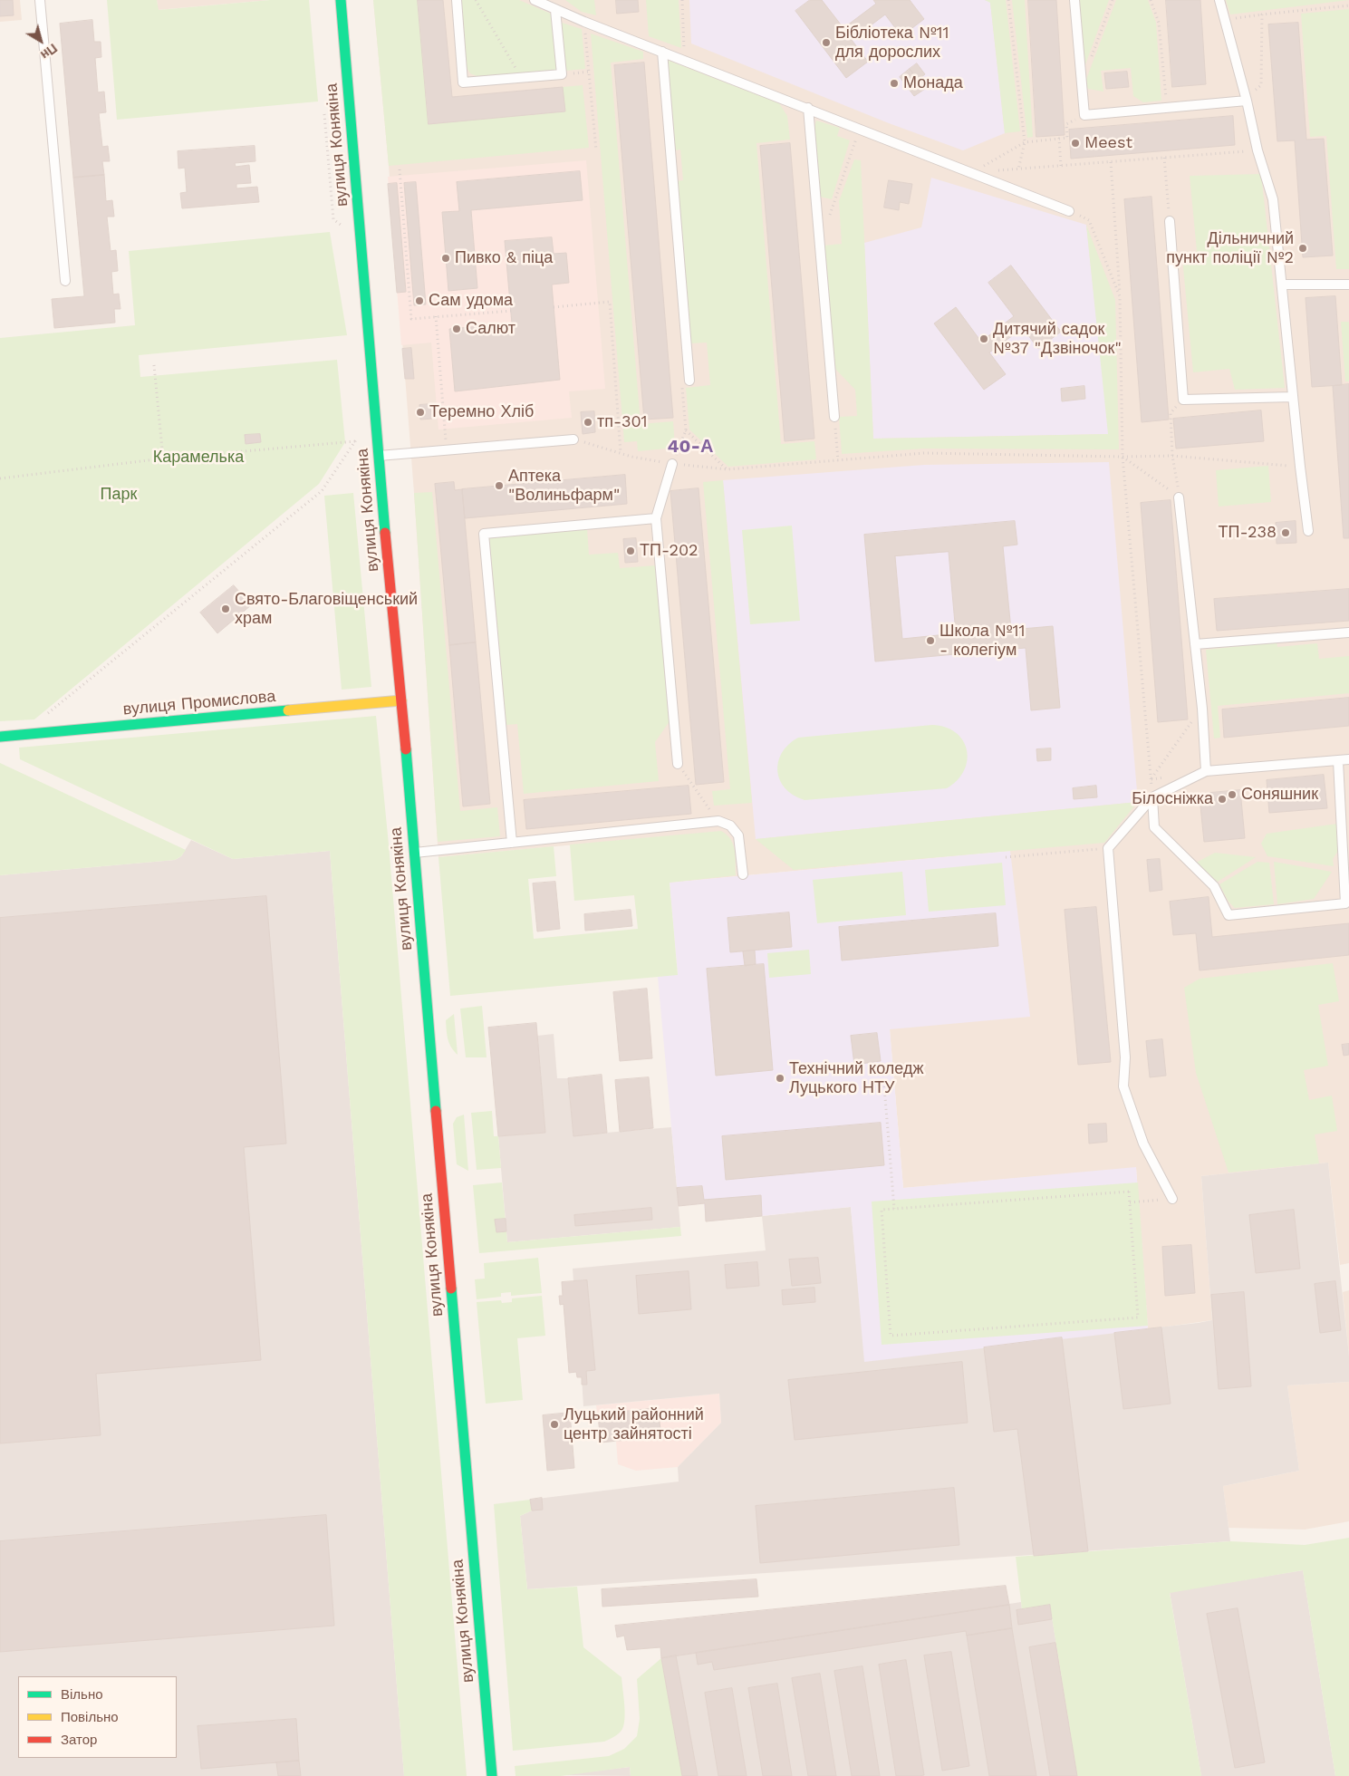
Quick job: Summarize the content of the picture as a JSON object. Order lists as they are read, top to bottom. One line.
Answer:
{"streets":{"street":["вулиця Конякіна","вулиця Промислова"]},"crossings":[["вулиця Конякіна","вулиця Промислова"]],"districts":["40-А"],"parks":["Карамелька","Парк"],"places":["Бібліотека №11 для дорослих","Монада","Meest","Дільничний пункт поліції №2","Пивко & піца","Сам удома","Салют","Дитячий садок №37 \"Дзвіночок\"","Теремно Хліб","тп-301","Аптека \"Волиньфарм\"","ТП-238","ТП-202","Свято-Благовіщенський храм","Школа №11 - колегіум","Соняшник","Білосніжка","Технічний коледж Луцького НТУ","Луцький районний центр зайнятості"],"legend":["Вільно","Повільно","Затор"],"north":"bottom right"}
